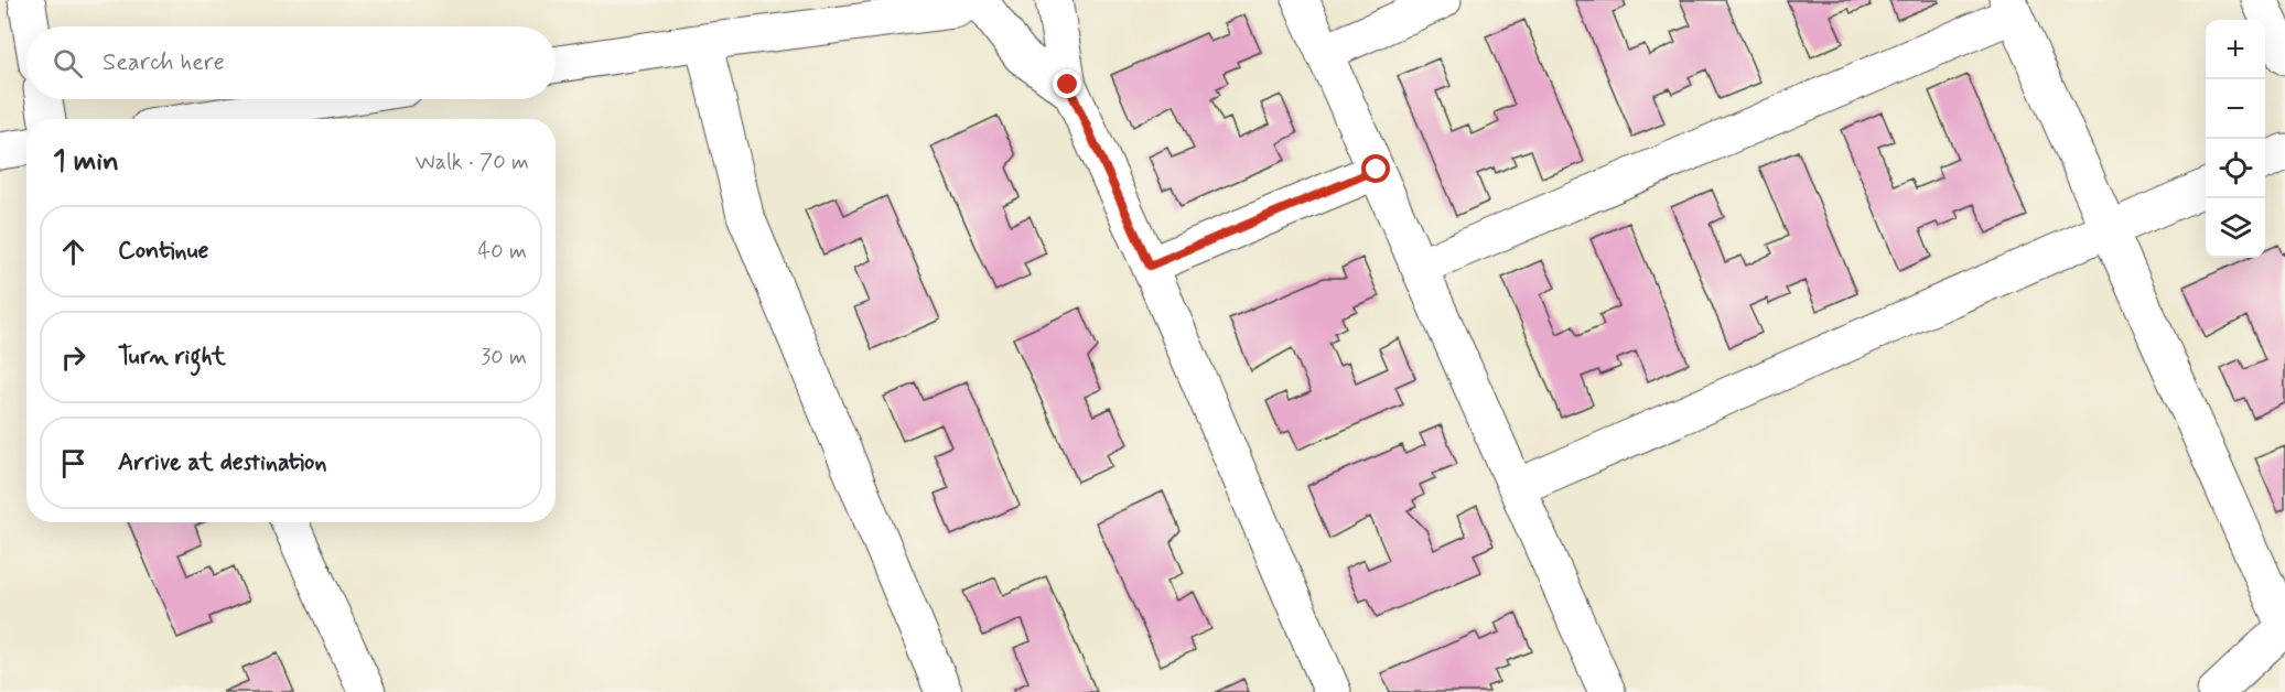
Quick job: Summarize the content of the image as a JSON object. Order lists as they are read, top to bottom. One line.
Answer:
{"page":{"map_buttons":["+","−"],"search":"Search here","heading":["1 min","Walk · 70 m"],"list":[["Continue","40 m"],["Turn right","30 m"],"Arrive at destination"]}}
